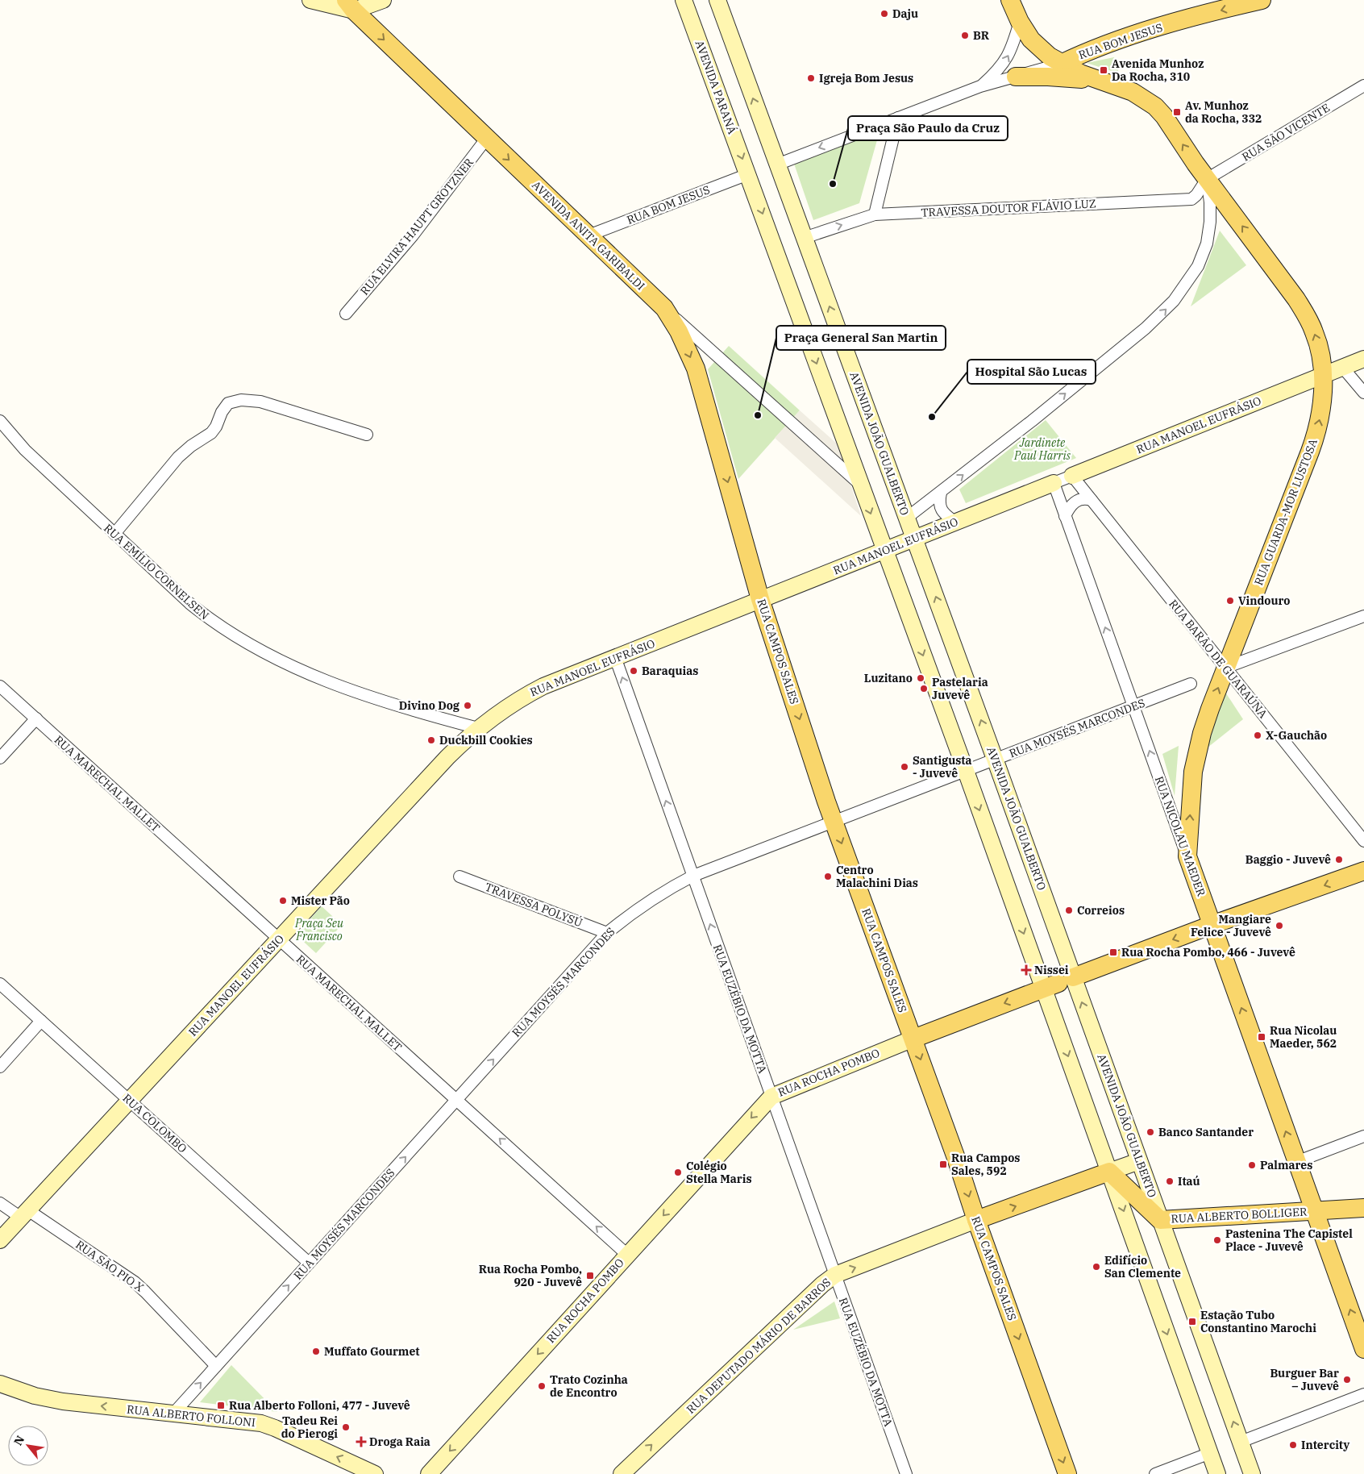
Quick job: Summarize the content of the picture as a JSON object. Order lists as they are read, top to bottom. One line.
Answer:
{"streets":{"main road":["RUA BOM JESUS","AVENIDA ANITA GARIBALDI","RUA GUARDA-MOR LUSTOSA","RUA CAMPOS SALES","RUA NICOLAU MAEDER","RUA ROCHA POMBO","RUA ALBERTO BOLLIGER","RUA DEPUTADO MÁRIO DE BARROS"],"street":["AVENIDA PARANÁ","RUA SÃO VICENTE","TRAVESSA DOUTOR FLÁVIO LUZ","RUA ELVIRA HAUPT GROTZNER","RUA MANOEL EUFRÁSIO","AVENIDA JOÃO GUALBERTO","RUA EMÍLIO CORNELSEN","RUA BARÃO DE GUARAÚNA","RUA MOYSÉS MARCONDES","RUA MARECHAL MALLET","TRAVESSA POLYSÚ","RUA EUZÉBIO DA MOTTA","RUA COLOMBO","RUA SÃO PIO X","RUA ALBERTO FOLLONI"]},"crossings":[["RUA BOM JESUS","AVENIDA PARANÁ"],["RUA BOM JESUS","AVENIDA ANITA GARIBALDI"],["RUA BOM JESUS","AVENIDA JOÃO GUALBERTO"],["AVENIDA PARANÁ","AVENIDA JOÃO GUALBERTO"],["RUA SÃO VICENTE","TRAVESSA DOUTOR FLÁVIO LUZ"],["RUA SÃO VICENTE","RUA GUARDA-MOR LUSTOSA"],["TRAVESSA DOUTOR FLÁVIO LUZ","AVENIDA JOÃO GUALBERTO"],["TRAVESSA DOUTOR FLÁVIO LUZ","RUA GUARDA-MOR LUSTOSA"],["RUA ELVIRA HAUPT GROTZNER","AVENIDA ANITA GARIBALDI"],["AVENIDA ANITA GARIBALDI","AVENIDA JOÃO GUALBERTO"],["AVENIDA ANITA GARIBALDI","RUA CAMPOS SALES"],["RUA MANOEL EUFRÁSIO","AVENIDA JOÃO GUALBERTO"],["RUA MANOEL EUFRÁSIO","RUA GUARDA-MOR LUSTOSA"],["RUA MANOEL EUFRÁSIO","RUA EMÍLIO CORNELSEN"],["RUA MANOEL EUFRÁSIO","RUA CAMPOS SALES"],["RUA MANOEL EUFRÁSIO","RUA BARÃO DE GUARAÚNA"],["RUA MANOEL EUFRÁSIO","RUA MARECHAL MALLET"],["RUA MANOEL EUFRÁSIO","RUA NICOLAU MAEDER"],["RUA MANOEL EUFRÁSIO","RUA EUZÉBIO DA MOTTA"],["RUA MANOEL EUFRÁSIO","RUA COLOMBO"],["RUA MANOEL EUFRÁSIO","RUA SÃO PIO X"],["AVENIDA JOÃO GUALBERTO","RUA MOYSÉS MARCONDES"],["AVENIDA JOÃO GUALBERTO","RUA ROCHA POMBO"],["AVENIDA JOÃO GUALBERTO","RUA ALBERTO BOLLIGER"],["AVENIDA JOÃO GUALBERTO","RUA DEPUTADO MÁRIO DE BARROS"],["RUA GUARDA-MOR LUSTOSA","RUA BARÃO DE GUARAÚNA"],["RUA GUARDA-MOR LUSTOSA","RUA NICOLAU MAEDER"],["RUA CAMPOS SALES","RUA MOYSÉS MARCONDES"],["RUA CAMPOS SALES","RUA ROCHA POMBO"],["RUA CAMPOS SALES","RUA DEPUTADO MÁRIO DE BARROS"],["RUA MOYSÉS MARCONDES","RUA MARECHAL MALLET"],["RUA MOYSÉS MARCONDES","RUA NICOLAU MAEDER"],["RUA MOYSÉS MARCONDES","TRAVESSA POLYSÚ"],["RUA MOYSÉS MARCONDES","RUA EUZÉBIO DA MOTTA"],["RUA MOYSÉS MARCONDES","RUA COLOMBO"],["RUA MOYSÉS MARCONDES","RUA SÃO PIO X"],["RUA MOYSÉS MARCONDES","RUA ALBERTO FOLLONI"],["RUA MARECHAL MALLET","RUA ROCHA POMBO"],["RUA NICOLAU MAEDER","RUA ROCHA POMBO"],["RUA NICOLAU MAEDER","RUA ALBERTO BOLLIGER"],["RUA EUZÉBIO DA MOTTA","RUA ROCHA POMBO"],["RUA EUZÉBIO DA MOTTA","RUA DEPUTADO MÁRIO DE BARROS"],["RUA ALBERTO BOLLIGER","RUA DEPUTADO MÁRIO DE BARROS"]],"one_way":["AVENIDA ANITA GARIBALDI","RUA GUARDA-MOR LUSTOSA","RUA CAMPOS SALES","RUA MOYSÉS MARCONDES","RUA NICOLAU MAEDER","RUA EUZÉBIO DA MOTTA","RUA ROCHA POMBO","RUA DEPUTADO MÁRIO DE BARROS","RUA ALBERTO FOLLONI"],"parks":["Jardinete Paul Harris","Praça Seu Francisco"],"places":{"other":["Daju","BR","Igreja Bom Jesus","Praça São Paulo da Cruz","Praça General San Martin","Hospital São Lucas","Vindouro","Baraquias","Luzitano","Pastelaria Juvevê","Divino Dog","X-Gauchão","Duckbill Cookies","Santigusta - Juvevê","Baggio - Juvevê","Centro Malachini Dias","Mister Pão","Correios","Mangiare Felice - Juvevê","Banco Santander","Palmares","Colégio Stella Maris","Itaú","Pastenina The Capistel Place - Juvevê","Edifício San Clemente","Muffato Gourmet","Burguer Bar – Juvevê","Trato Cozinha de Encontro","Tadeu Rei do Pierogi","Intercity"],"transit":["Avenida Munhoz Da Rocha, 310","Av. Munhoz da Rocha, 332","Rua Rocha Pombo, 466 - Juvevê","Rua Nicolau Maeder, 562","Rua Campos Sales, 592","Rua Rocha Pombo, 920 - Juvevê","Estação Tubo Constantino Marochi","Rua Alberto Folloni, 477 - Juvevê"],"health":["Nissei","Droga Raia"]},"north":"top left"}
